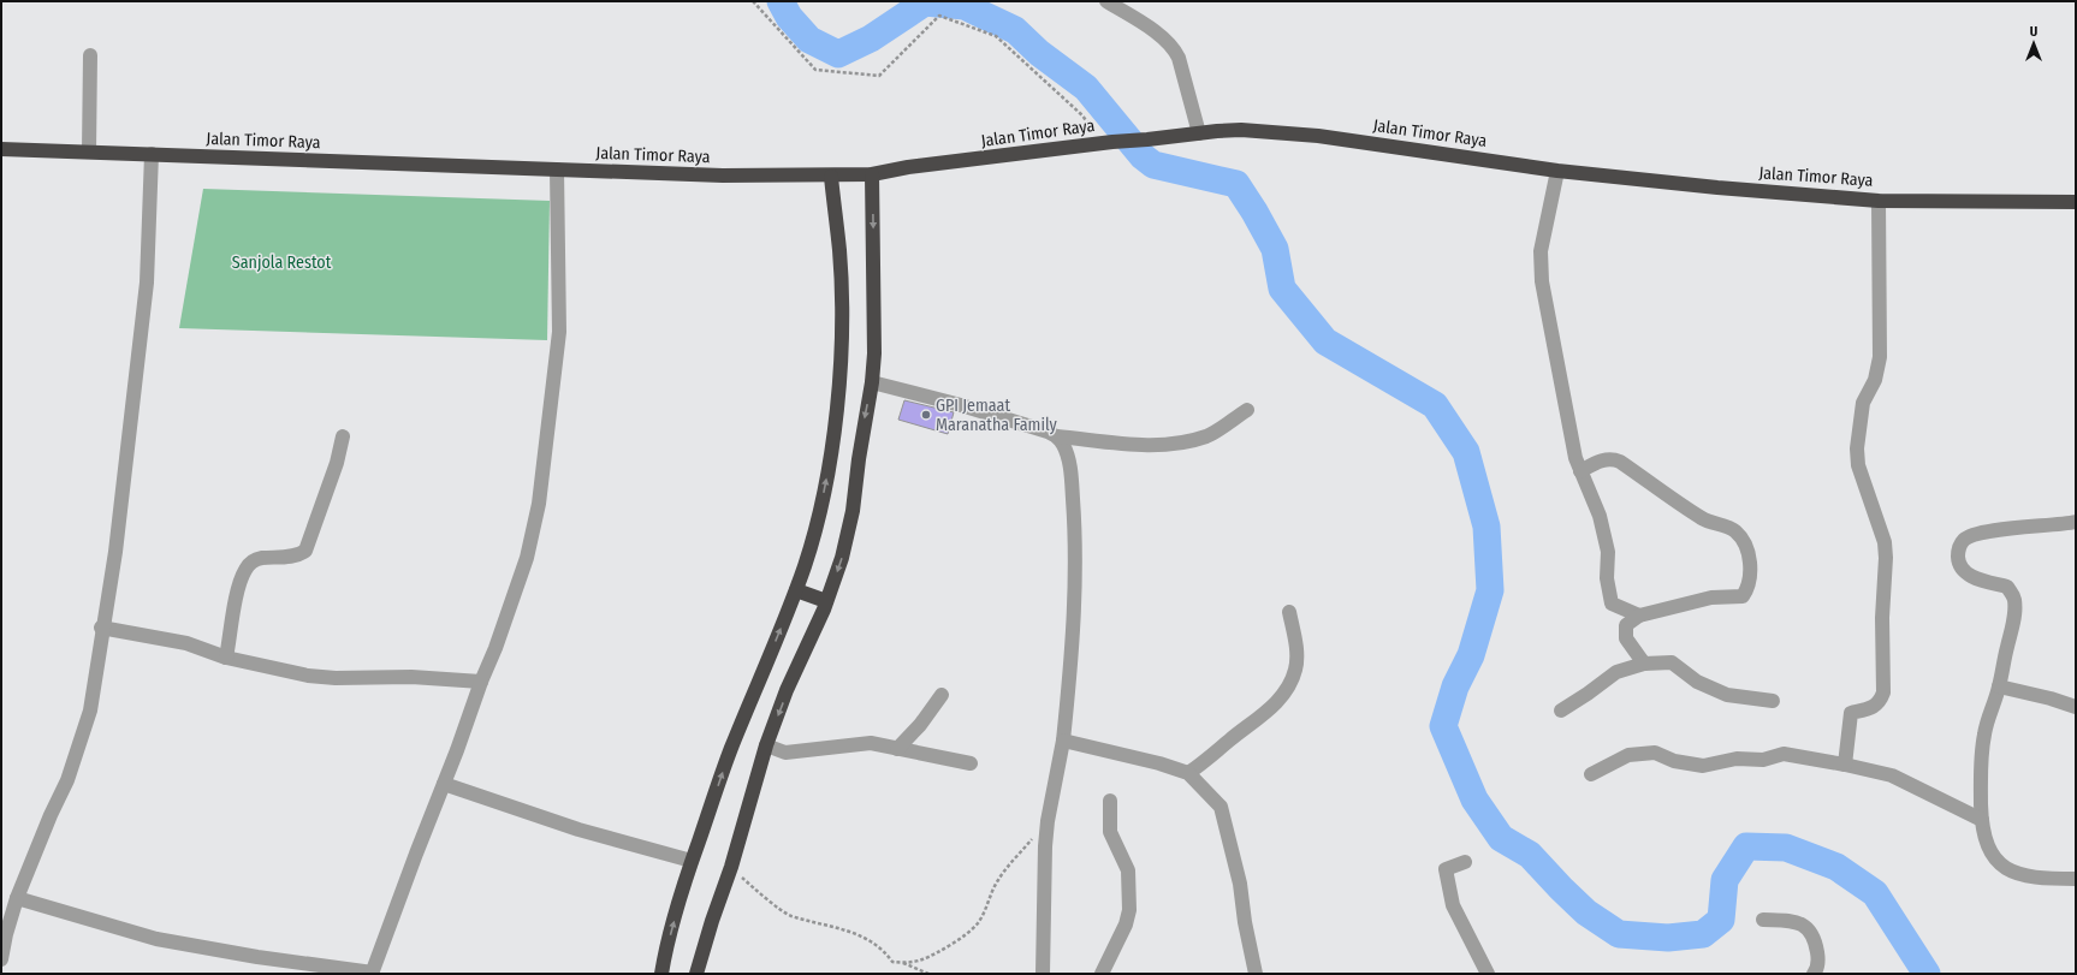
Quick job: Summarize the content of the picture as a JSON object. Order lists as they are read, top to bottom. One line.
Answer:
{"streets":{"highway":["Jalan Timor Raya"]},"parks":["Sanjola Restot"],"places":["GPI Jemaat Maranatha Family"],"north":"top"}
